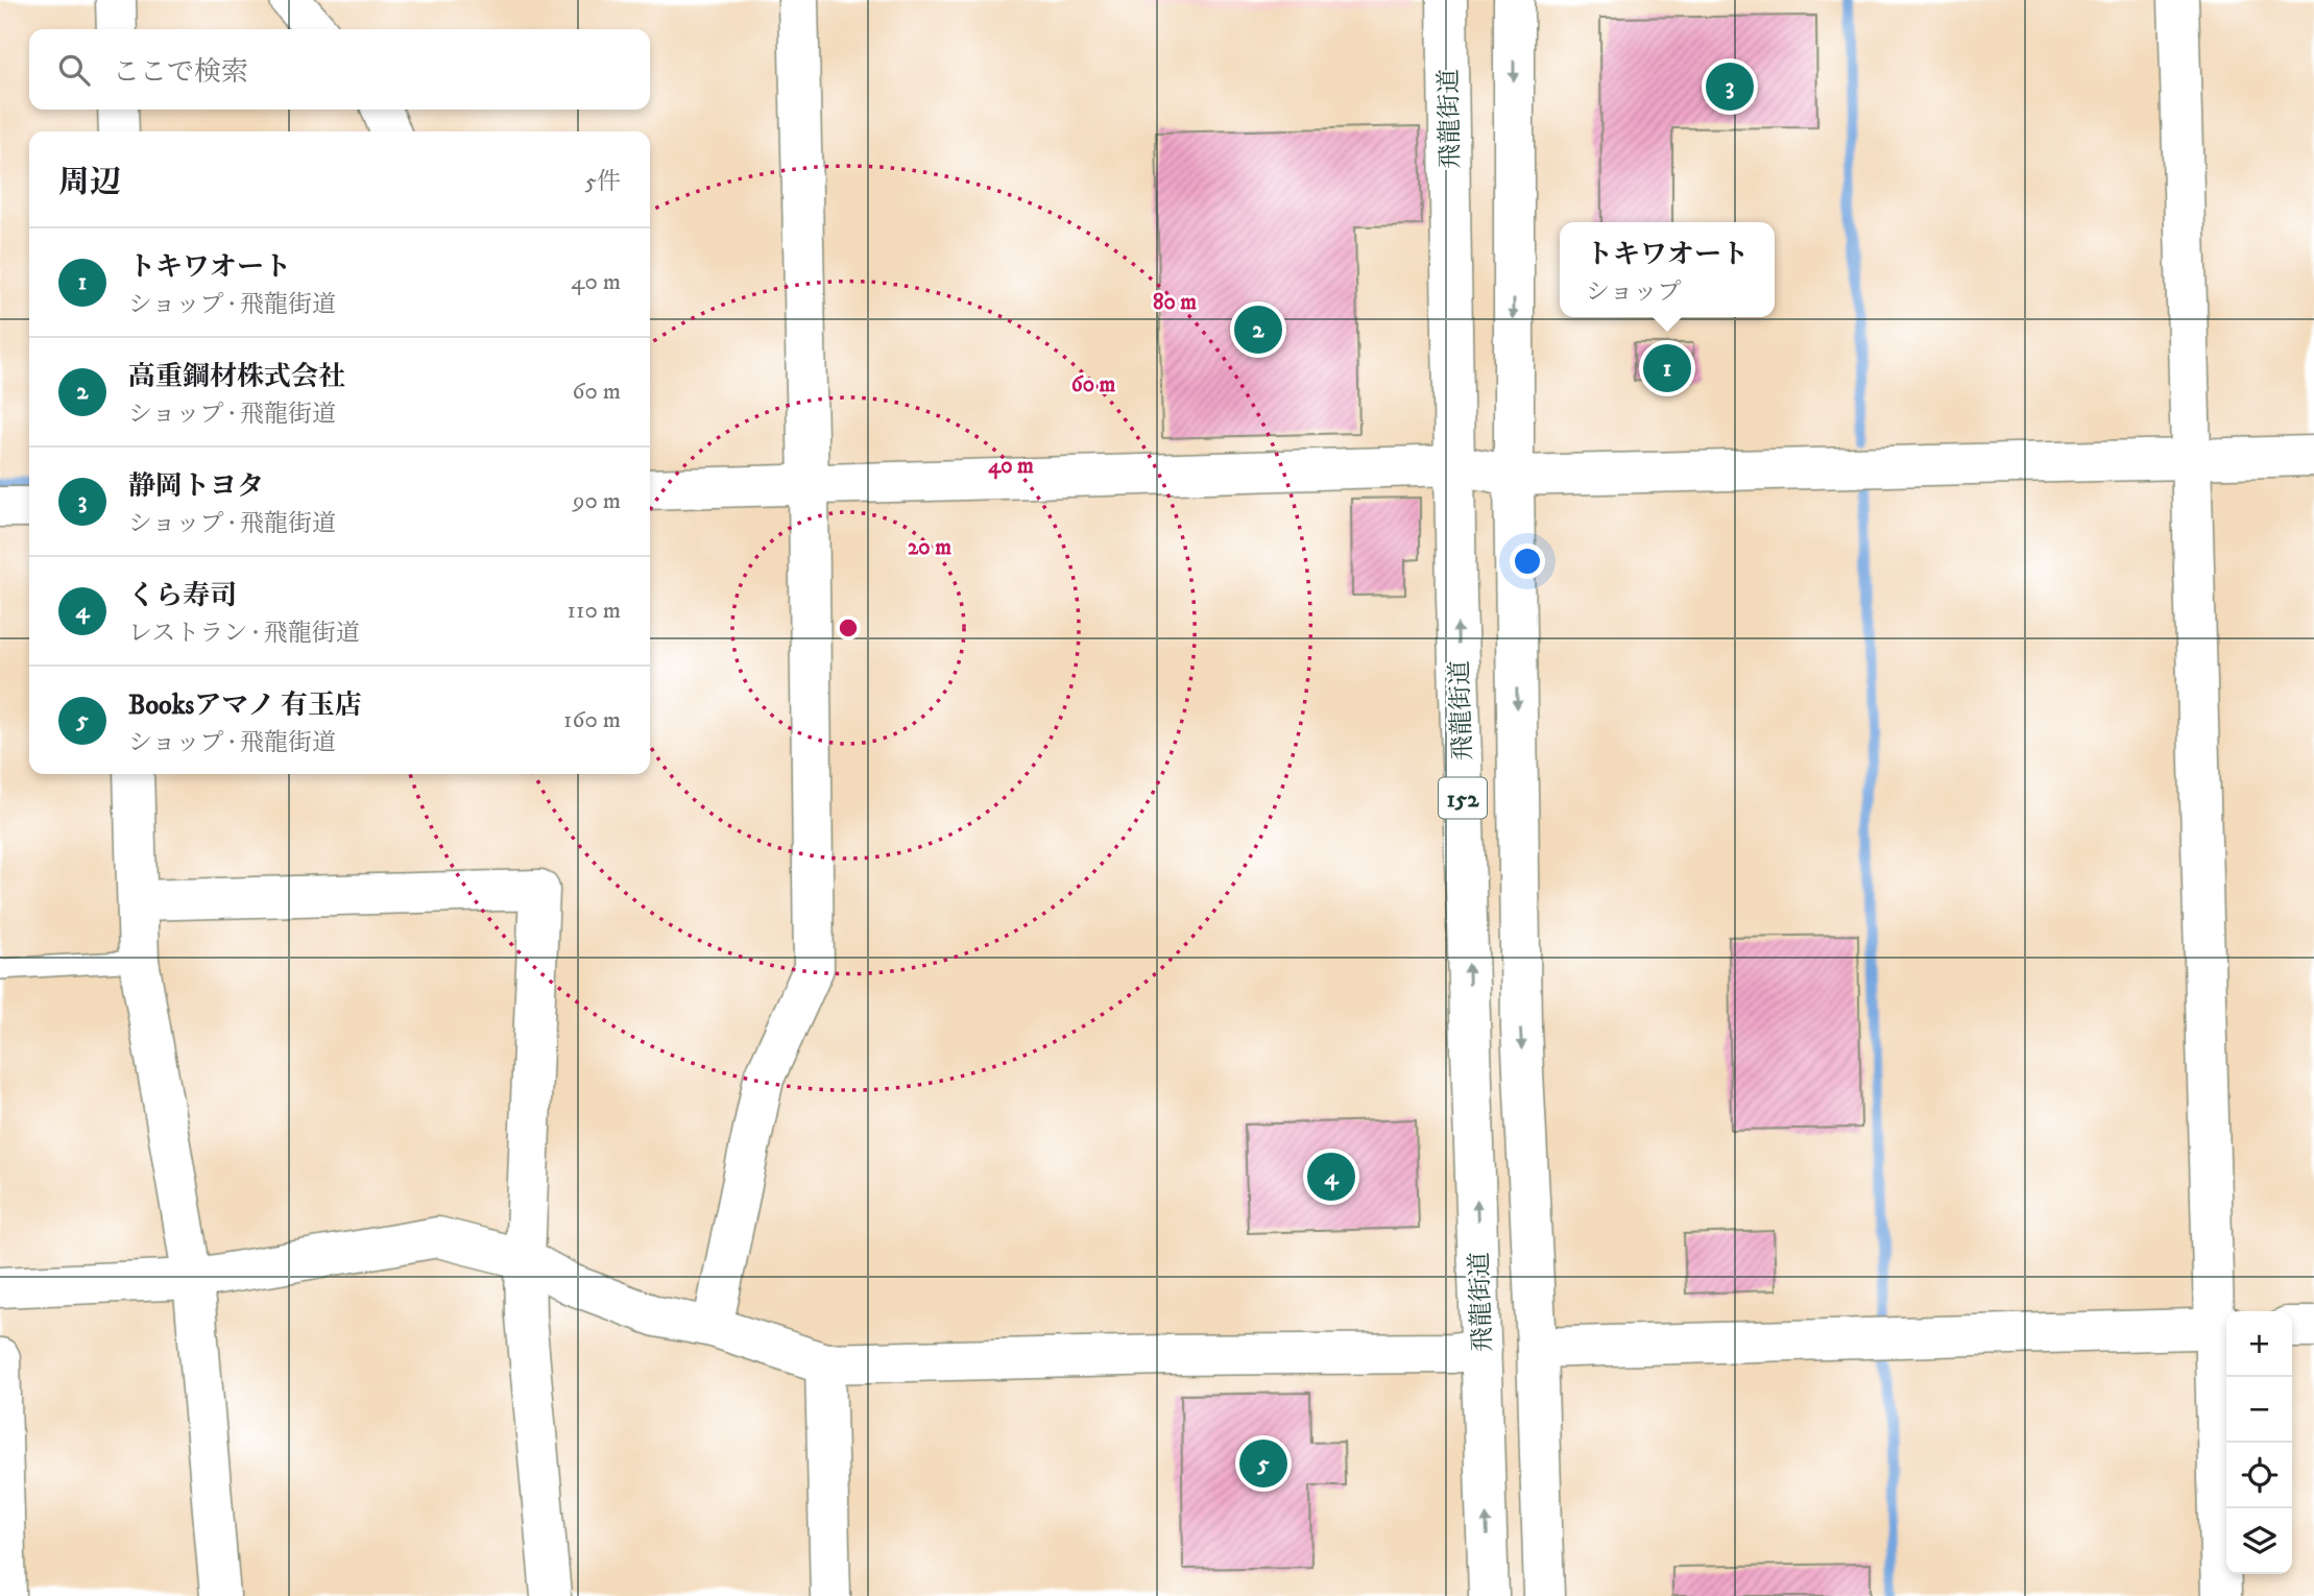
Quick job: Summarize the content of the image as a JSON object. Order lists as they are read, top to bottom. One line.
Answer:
{"streets":{"main road":["飛龍街道","152"]},"page":{"search":"ここで検索","pins":["3","2","1","4","5"],"heading":["周辺","5件"],"popup":["トキワオート","ショップ"],"list":[{"mark":"1","name":"トキワオート","note":"ショップ · 飛龍街道","value":"40 m"},{"mark":"2","name":"高重鋼材株式会社","note":"ショップ · 飛龍街道","value":"60 m"},{"mark":"3","name":"静岡トヨタ","note":"ショップ · 飛龍街道","value":"90 m"},{"mark":"4","name":"くら寿司","note":"レストラン · 飛龍街道","value":"110 m"},{"mark":"5","name":"Booksアマノ 有玉店","note":"ショップ · 飛龍街道","value":"160 m"}],"map_buttons":["+","−"]},"rings":["80 m","60 m","40 m","20 m"]}
